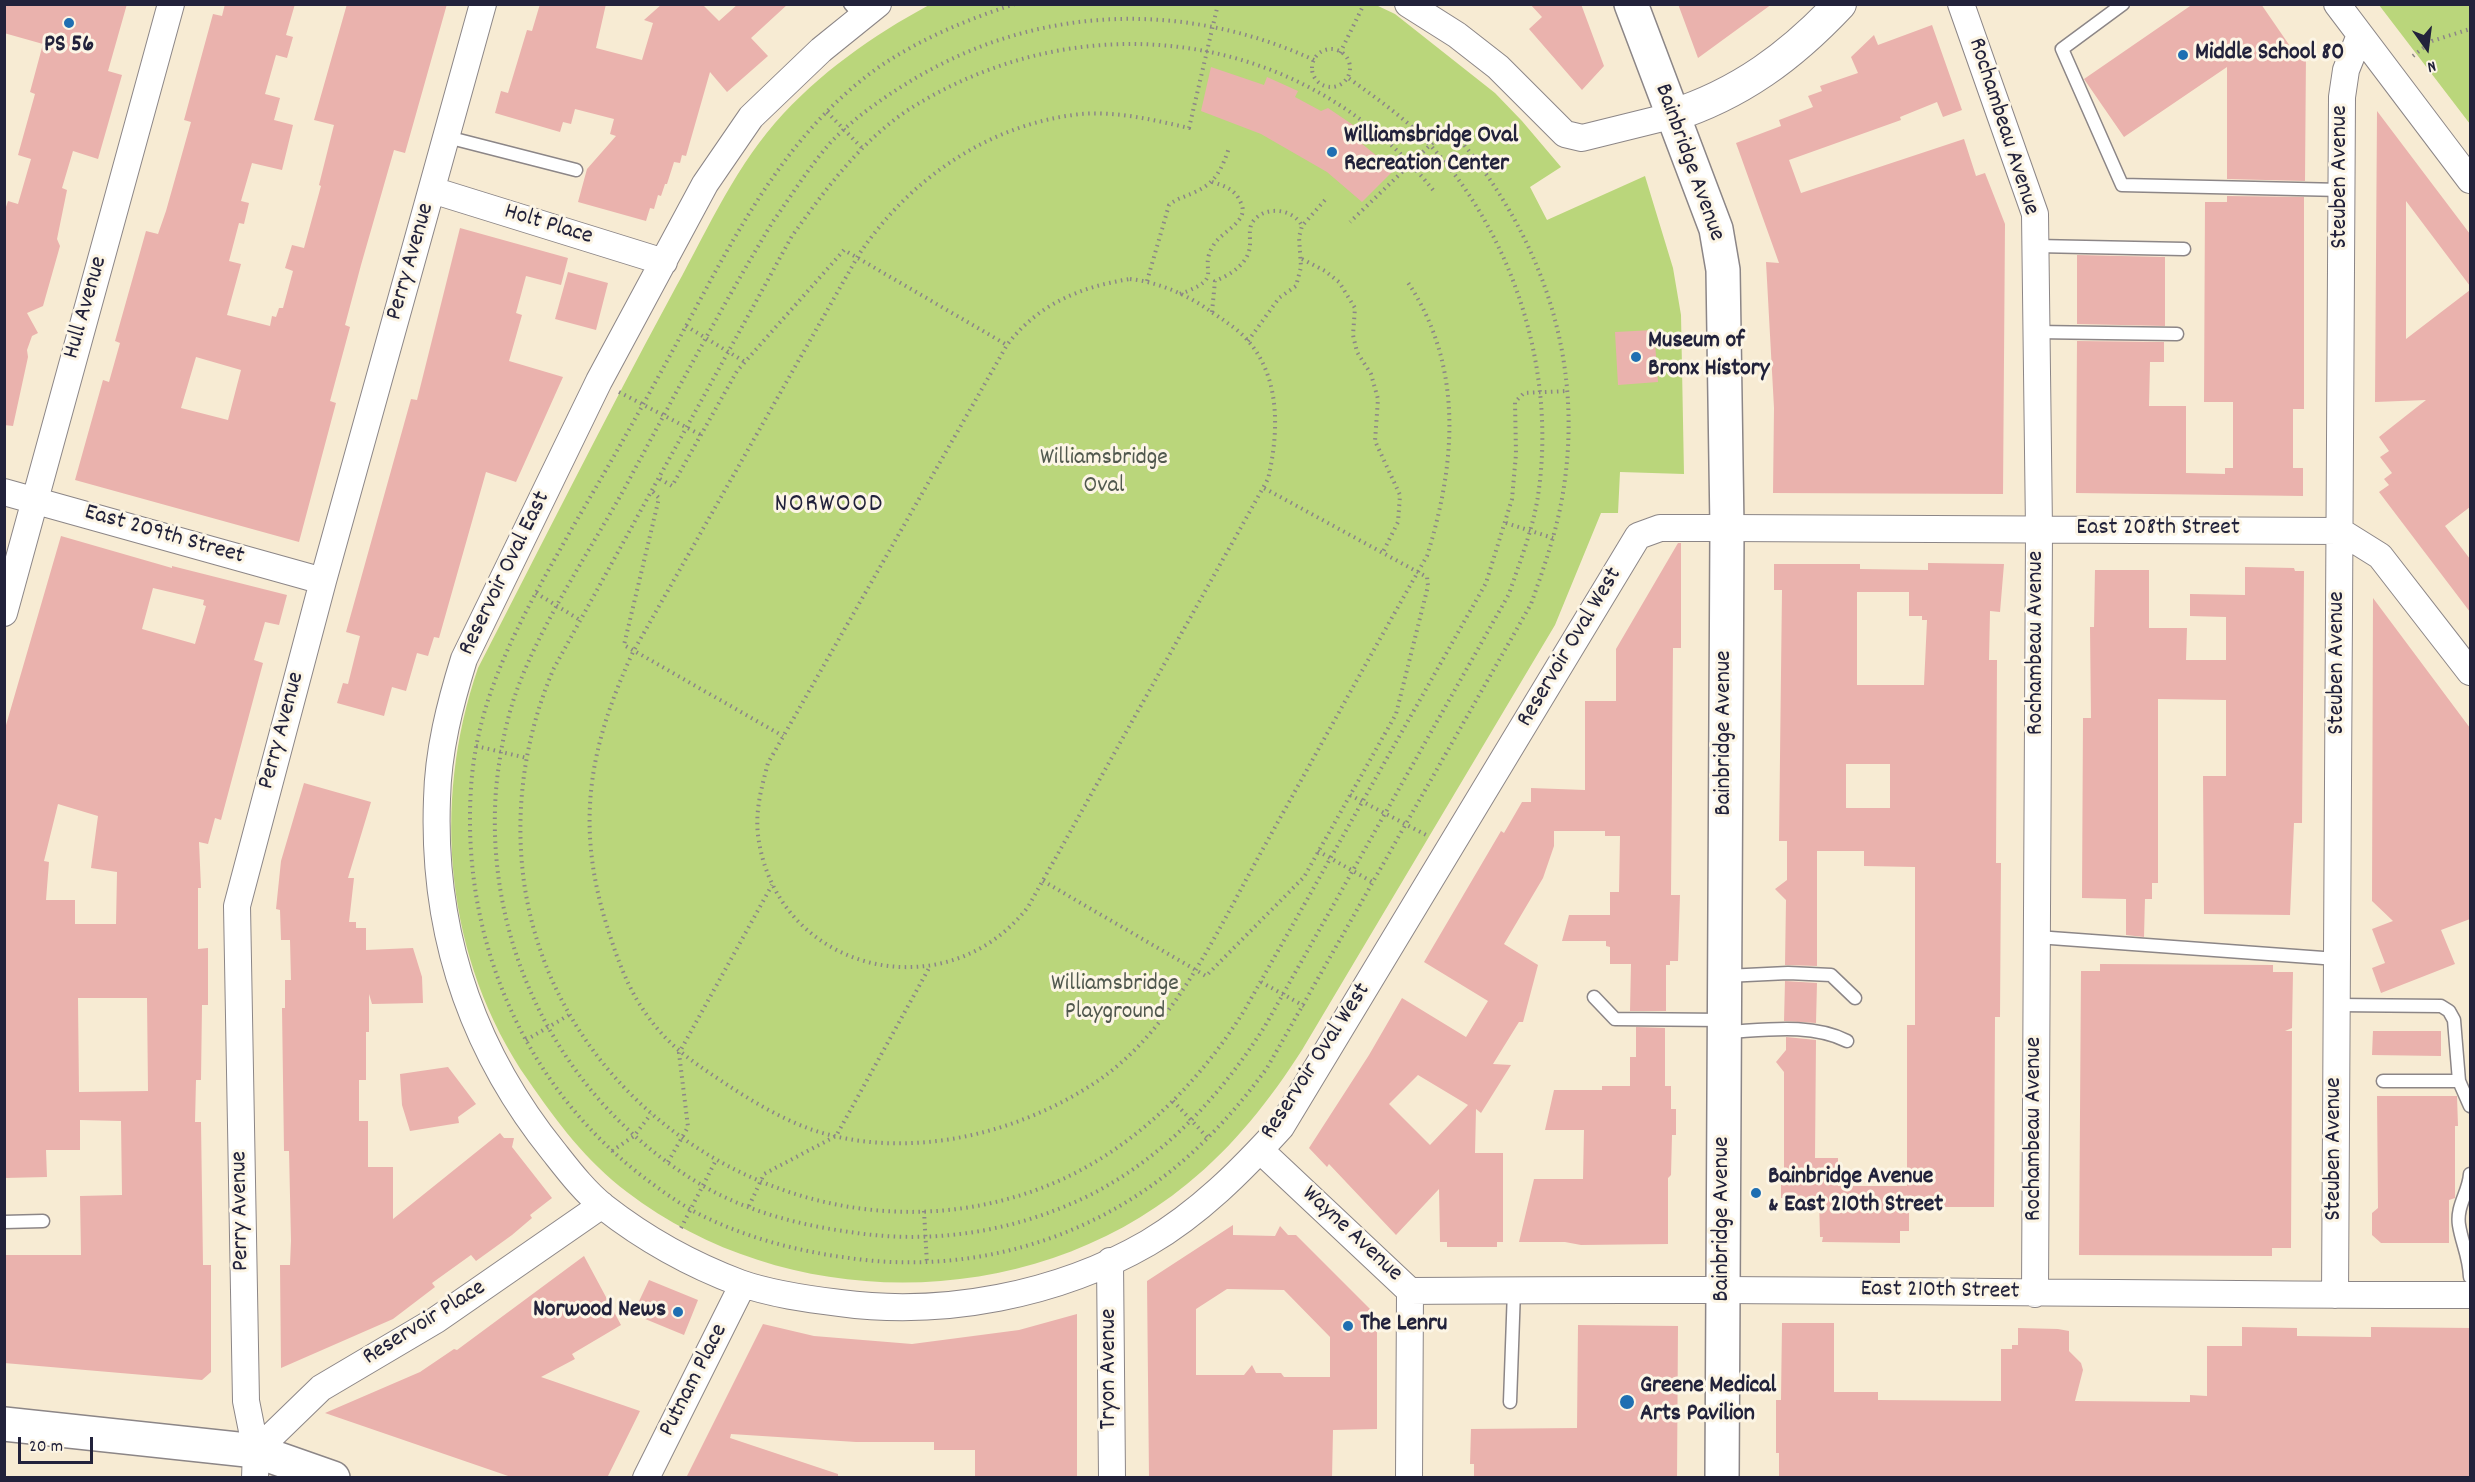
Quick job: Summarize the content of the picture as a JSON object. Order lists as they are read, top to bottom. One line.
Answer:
{"streets":{"main road":["Bainbridge Avenue"],"street":["Rochambeau Avenue","Steuben Avenue","Holt Place","Perry Avenue","Hull Avenue","East 208th Street","East 209th Street","Reservoir Oval East","Reservoir Oval West","Wayne Avenue","East 210th Street","Reservoir Place","Tryon Avenue","Putnam Place"]},"crossings":[["Rochambeau Avenue","East 208th Street"],["Rochambeau Avenue","East 210th Street"],["Bainbridge Avenue","East 208th Street"],["Bainbridge Avenue","East 210th Street"],["Steuben Avenue","East 208th Street"],["Steuben Avenue","East 210th Street"],["Holt Place","Perry Avenue"],["Holt Place","Reservoir Oval East"],["Perry Avenue","East 209th Street"],["Perry Avenue","Reservoir Place"],["Hull Avenue","East 209th Street"],["East 208th Street","Reservoir Oval West"],["Reservoir Oval East","Reservoir Oval West"],["Reservoir Oval East","Reservoir Place"],["Reservoir Oval West","Wayne Avenue"],["Reservoir Oval West","Reservoir Place"],["Reservoir Oval West","Tryon Avenue"],["Reservoir Oval West","Putnam Place"],["Wayne Avenue","East 210th Street"]],"districts":["NORWOOD"],"parks":["Williamsbridge Oval","Williamsbridge Playground"],"places":["PS 56","Middle School 80","Williamsbridge Oval Recreation Center","Museum of Bronx History","Bainbridge Avenue & East 210th Street","Norwood News","The Lenru","Greene Medical Arts Pavilion"],"scale_bar":"20 m","north":"bottom"}
